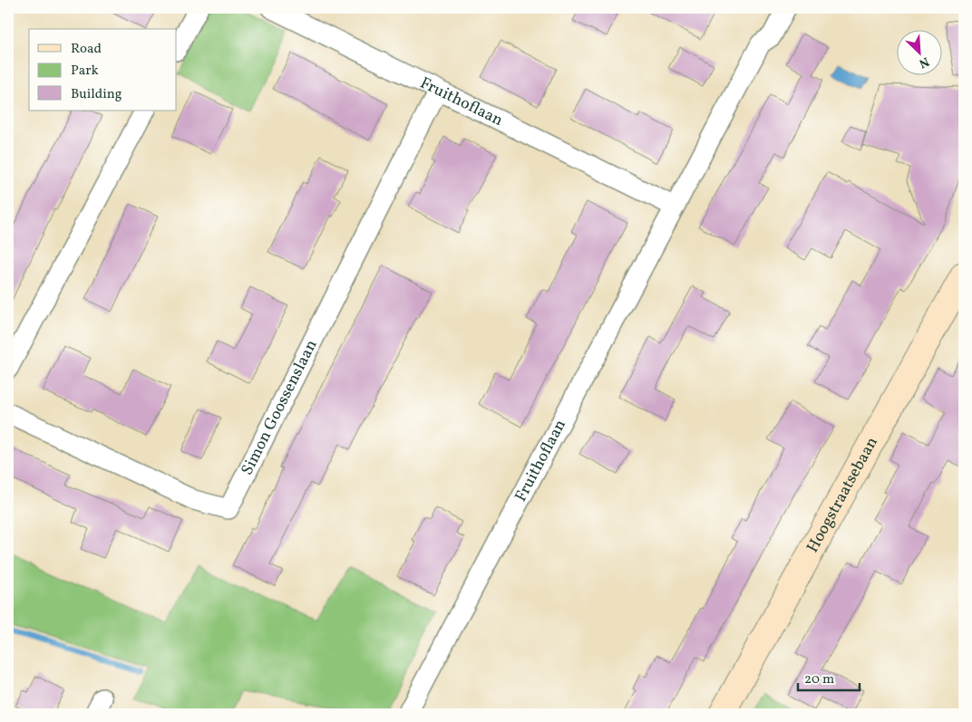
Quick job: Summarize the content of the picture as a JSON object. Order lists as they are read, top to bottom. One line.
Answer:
{"streets":{"main road":["Hoogstraatsebaan"],"street":["Fruithoflaan","Simon Goossenslaan"]},"crossings":[["Fruithoflaan","Simon Goossenslaan"]],"legend":["Road","Park","Building"],"scale_bar":"20 m","north":"bottom right"}
